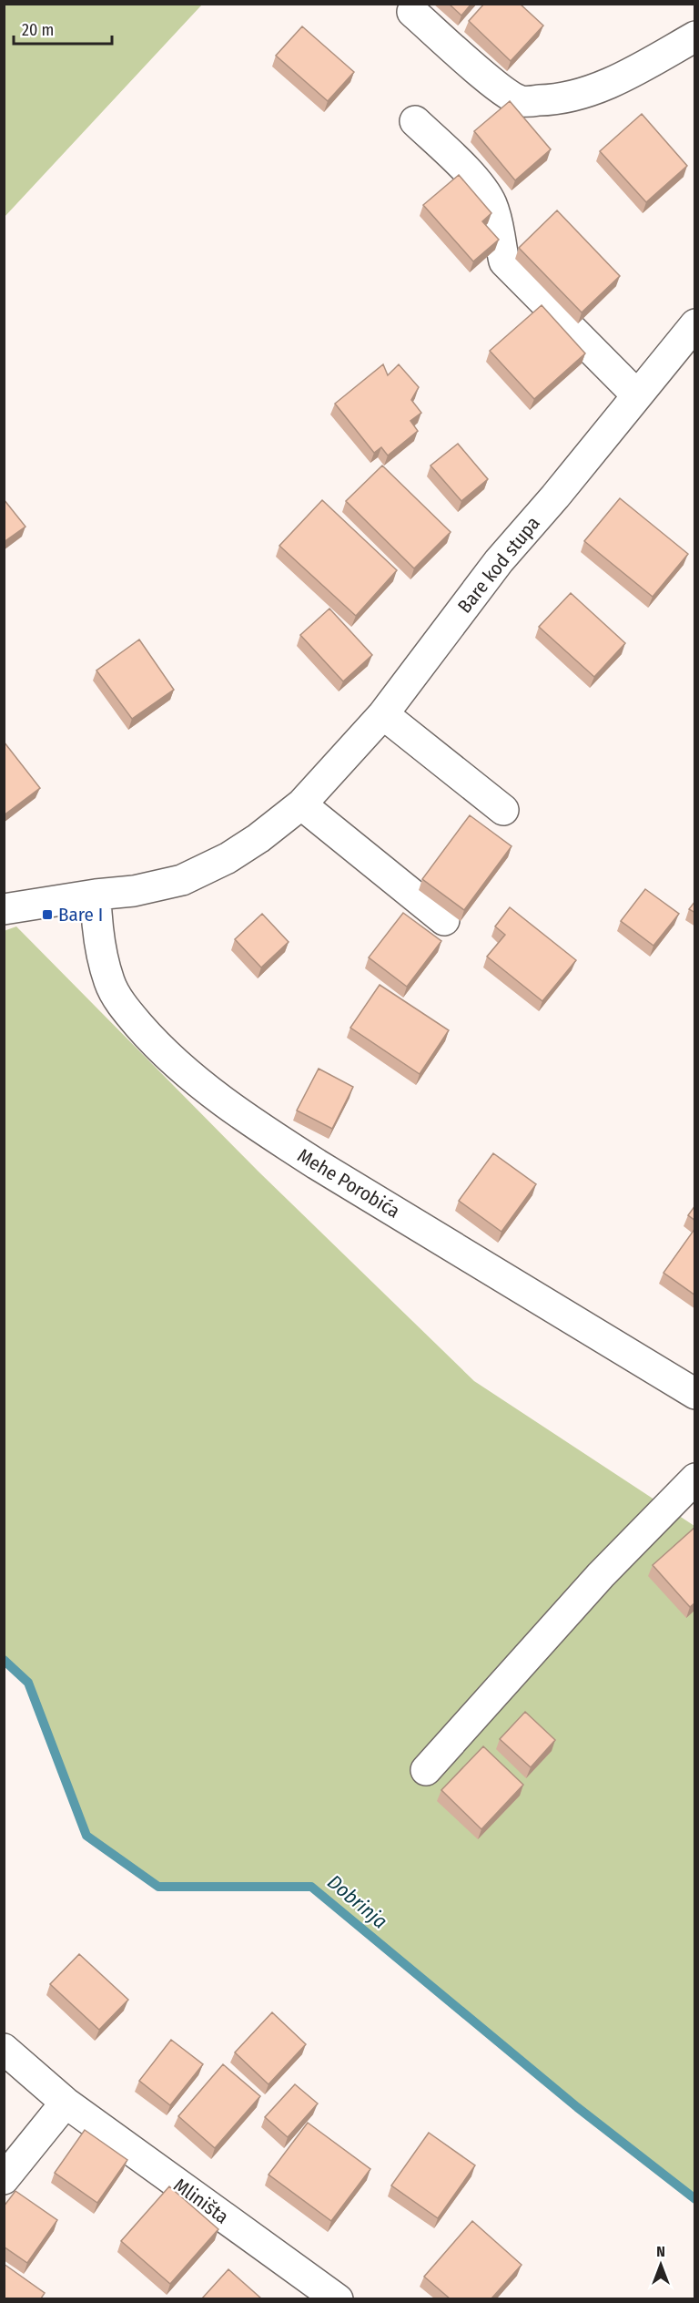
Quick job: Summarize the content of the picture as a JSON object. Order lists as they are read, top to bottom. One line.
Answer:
{"streets":{"street":["Bare kod stupa","Mehe Porobića","Mliništa"]},"crossings":[["Bare kod stupa","Mehe Porobića"]],"water":["Dobrinja"],"places":{"transit":["Bare I"]},"scale_bar":"20 m","north":"top"}
